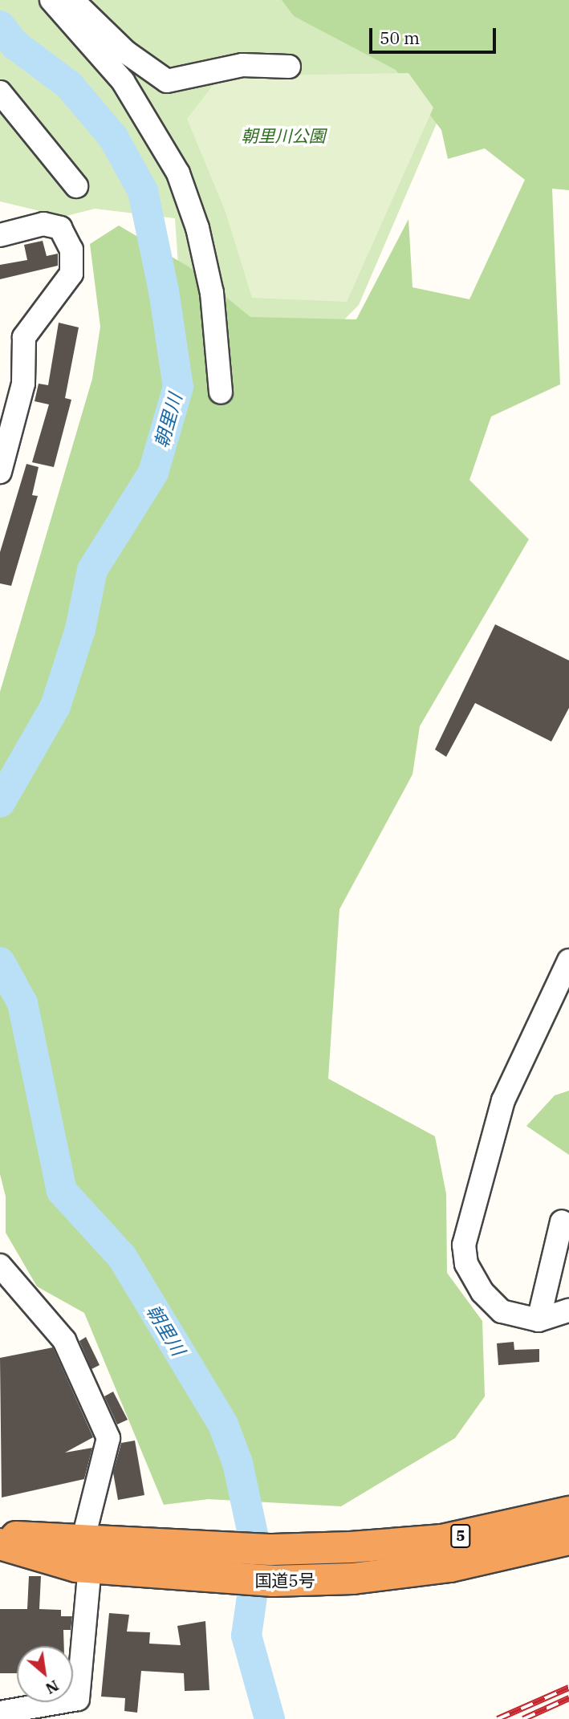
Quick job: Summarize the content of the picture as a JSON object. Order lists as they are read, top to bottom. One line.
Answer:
{"streets":{"highway":["5","国道5号"]},"water":["朝里川"],"parks":["朝里川公園"],"scale_bar":"50 m","north":"bottom right"}
